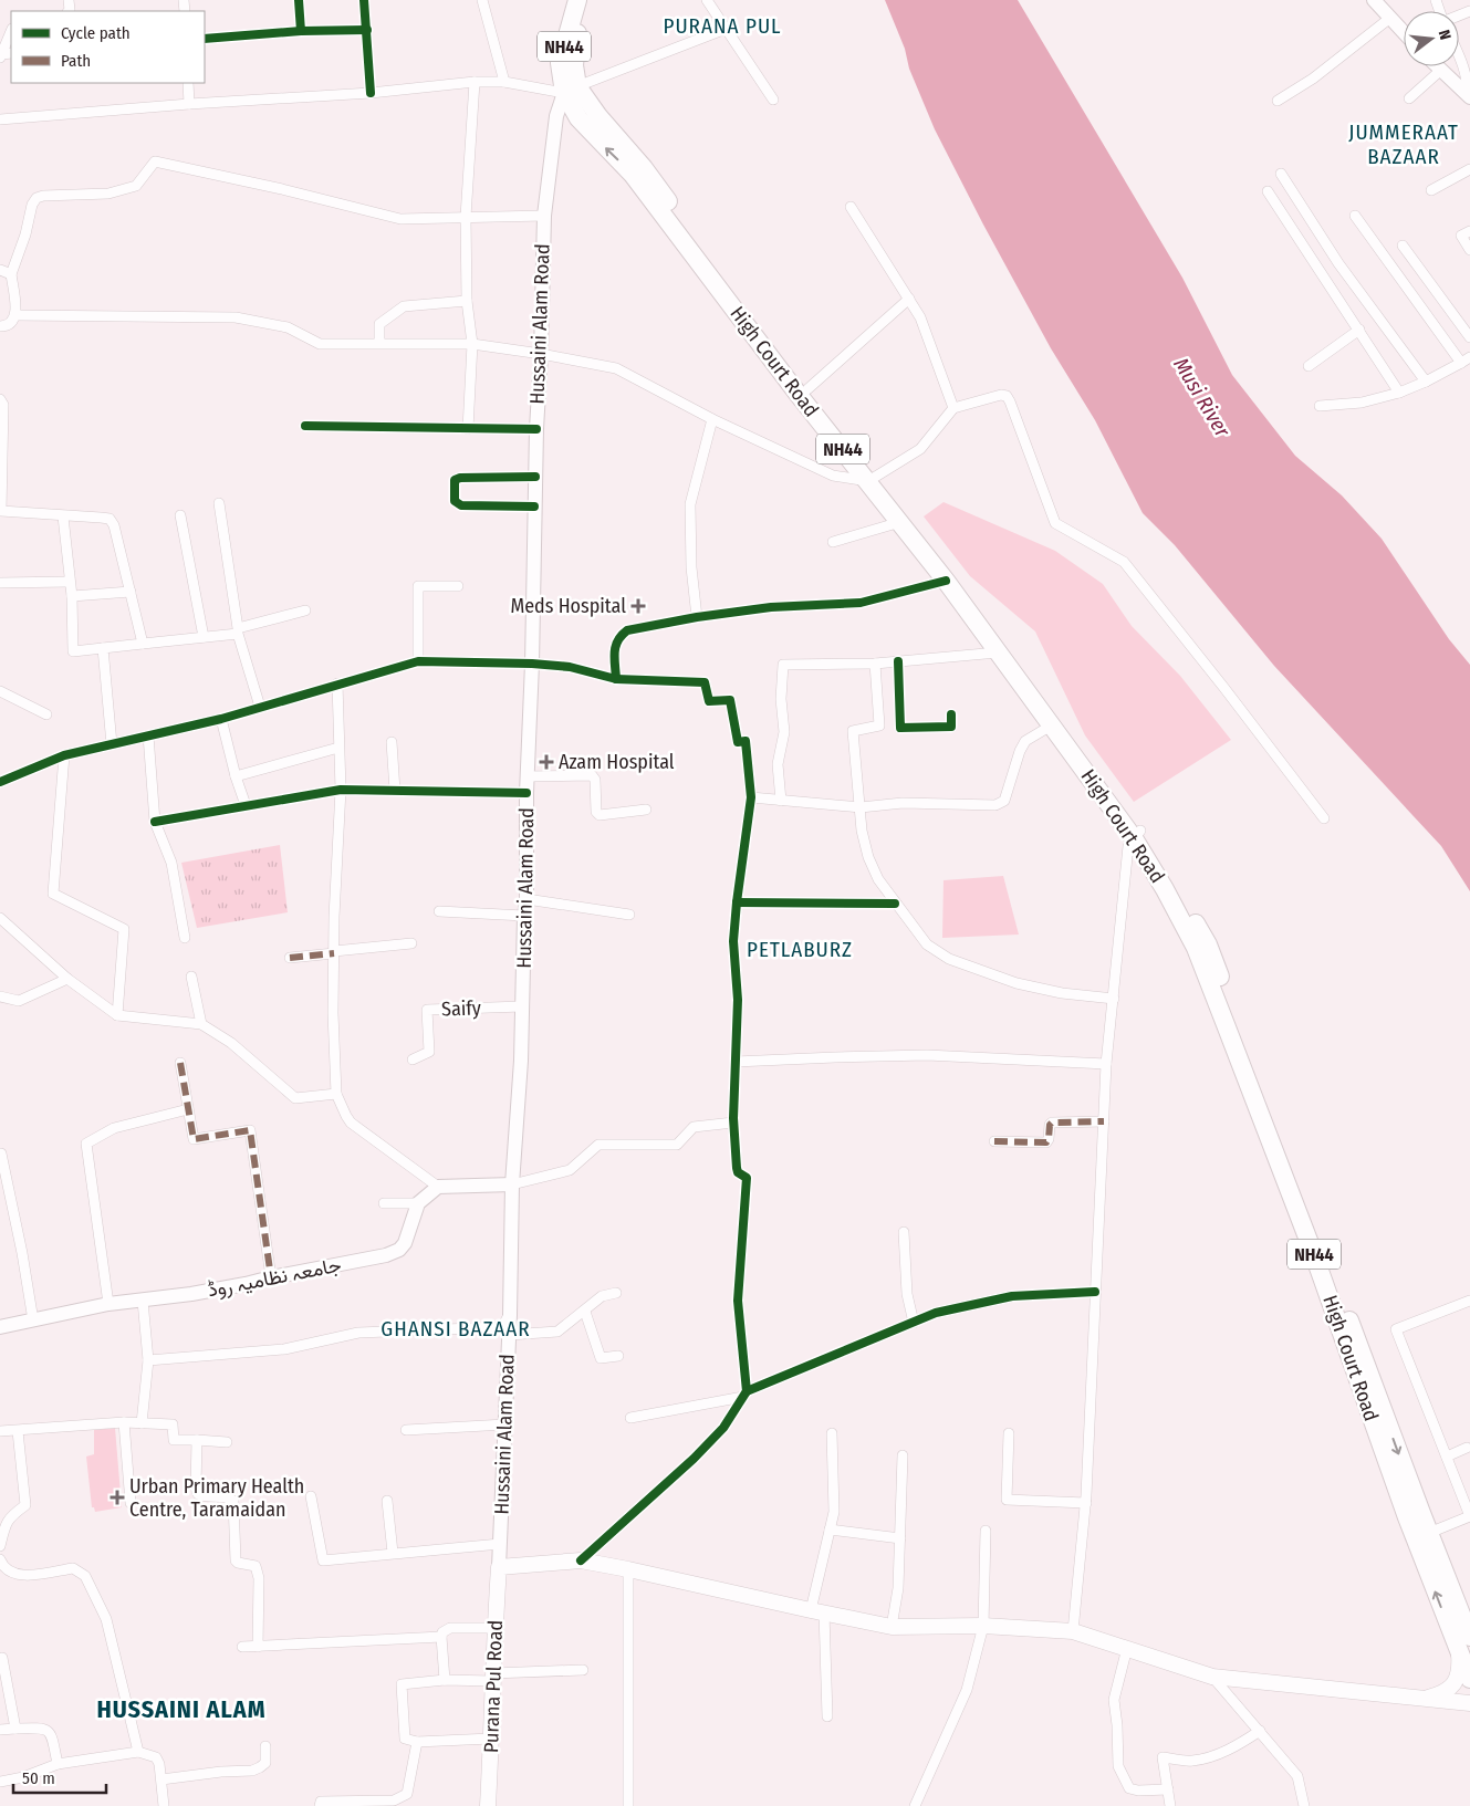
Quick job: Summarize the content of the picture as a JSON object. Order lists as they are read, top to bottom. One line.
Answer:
{"streets":{"highway":["NH44","High Court Road"],"main road":["Hussaini Alam Road","جامعہ نظامیہ روڈ","Purana Pul Road"],"street":["Saify"]},"crossings":[["NH44","Hussaini Alam Road"],["NH44","High Court Road"],["Hussaini Alam Road","High Court Road"],["Hussaini Alam Road","Saify"],["Hussaini Alam Road","Purana Pul Road"]],"districts":["PURANA PUL","JUMMERAAT BAZAAR","PETLABURZ","GHANSI BAZAAR","HUSSAINI ALAM"],"water":["Musi River"],"places":{"health":["Meds Hospital","Azam Hospital","Urban Primary Health Centre, Taramaidan"]},"legend":["Cycle path","Path"],"scale_bar":"50 m","north":"right"}
